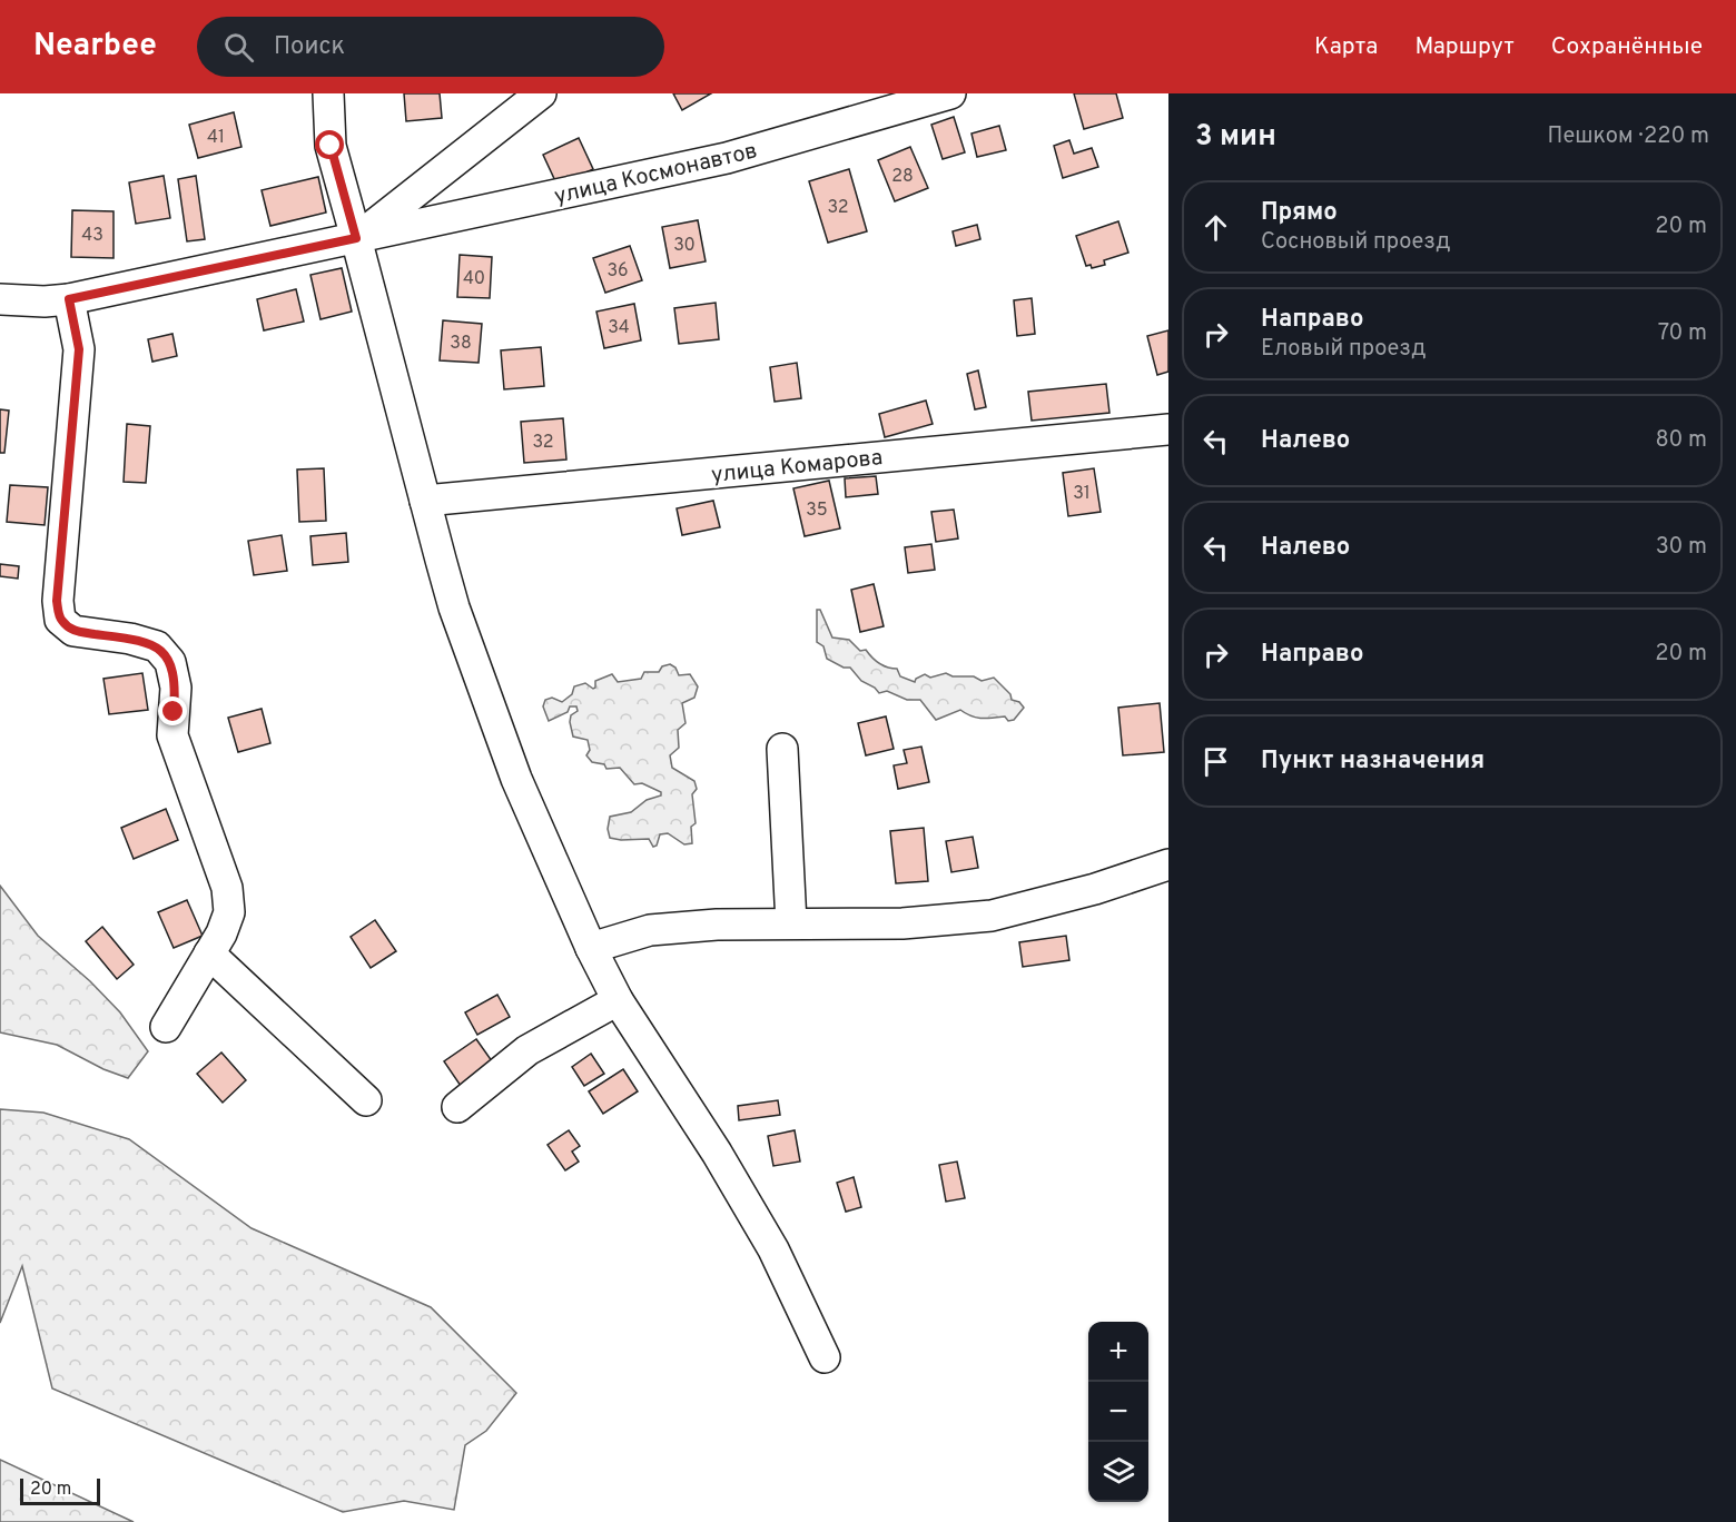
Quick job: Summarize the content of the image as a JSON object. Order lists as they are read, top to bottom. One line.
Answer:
{"streets":{"street":["улица Космонавтов","улица Комарова"]},"house_numbers":["41","28","32","43","30","36","40","34","38","32","31","35"],"scale_bar":"20 m","page":{"header":"Nearbee","search":"Поиск","nav":["Карта","Маршрут","Сохранённые"],"heading":["3 мин","Пешком · 220 m"],"list":[["Прямо","Сосновый проезд","20 m"],["Направо","Еловый проезд","70 m"],["Налево","80 m"],["Налево","30 m"],["Направо","20 m"],"Пункт назначения"],"map_buttons":["+","−"],"scale":"20 m"}}
